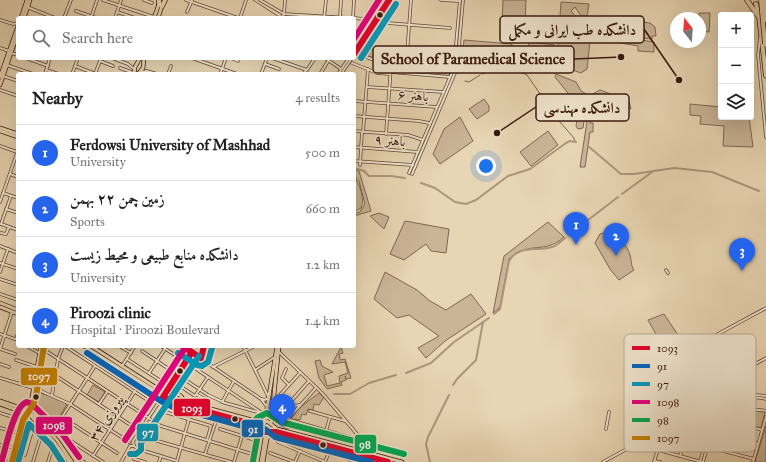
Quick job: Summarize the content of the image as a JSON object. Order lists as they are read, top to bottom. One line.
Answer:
{"streets":{"street":["باهنر ۶","باهنر ۹","پیروزی ۳۴"]},"places":["School of Paramedical Science","دانشکده طب ایرانی و مکمل","دانشکده مهندسی"],"lines":["transit line 1093","transit line 1098","transit line 97","transit line 1097","transit line 91","transit line 98"],"legend":["1093","91","97","1098","98","1097"],"north":"top","page":{"map_buttons":["+","−"],"search":"Search here","heading":["Nearby","4 results"],"list":[{"mark":"1","name":"Ferdowsi University of Mashhad","note":"University","value":"500 m"},{"mark":"2","name":"زمین چمن ۲۲ بهمن","note":"Sports","value":"660 m"},{"mark":"3","name":"دانشکده منابع طبیعی و محیط زیست","note":"University","value":"1.2 km"},{"mark":"4","name":"Piroozi clinic","note":"Hospital · Piroozi Boulevard","value":"1.4 km"}],"pins":["1","2","3","4"]}}
